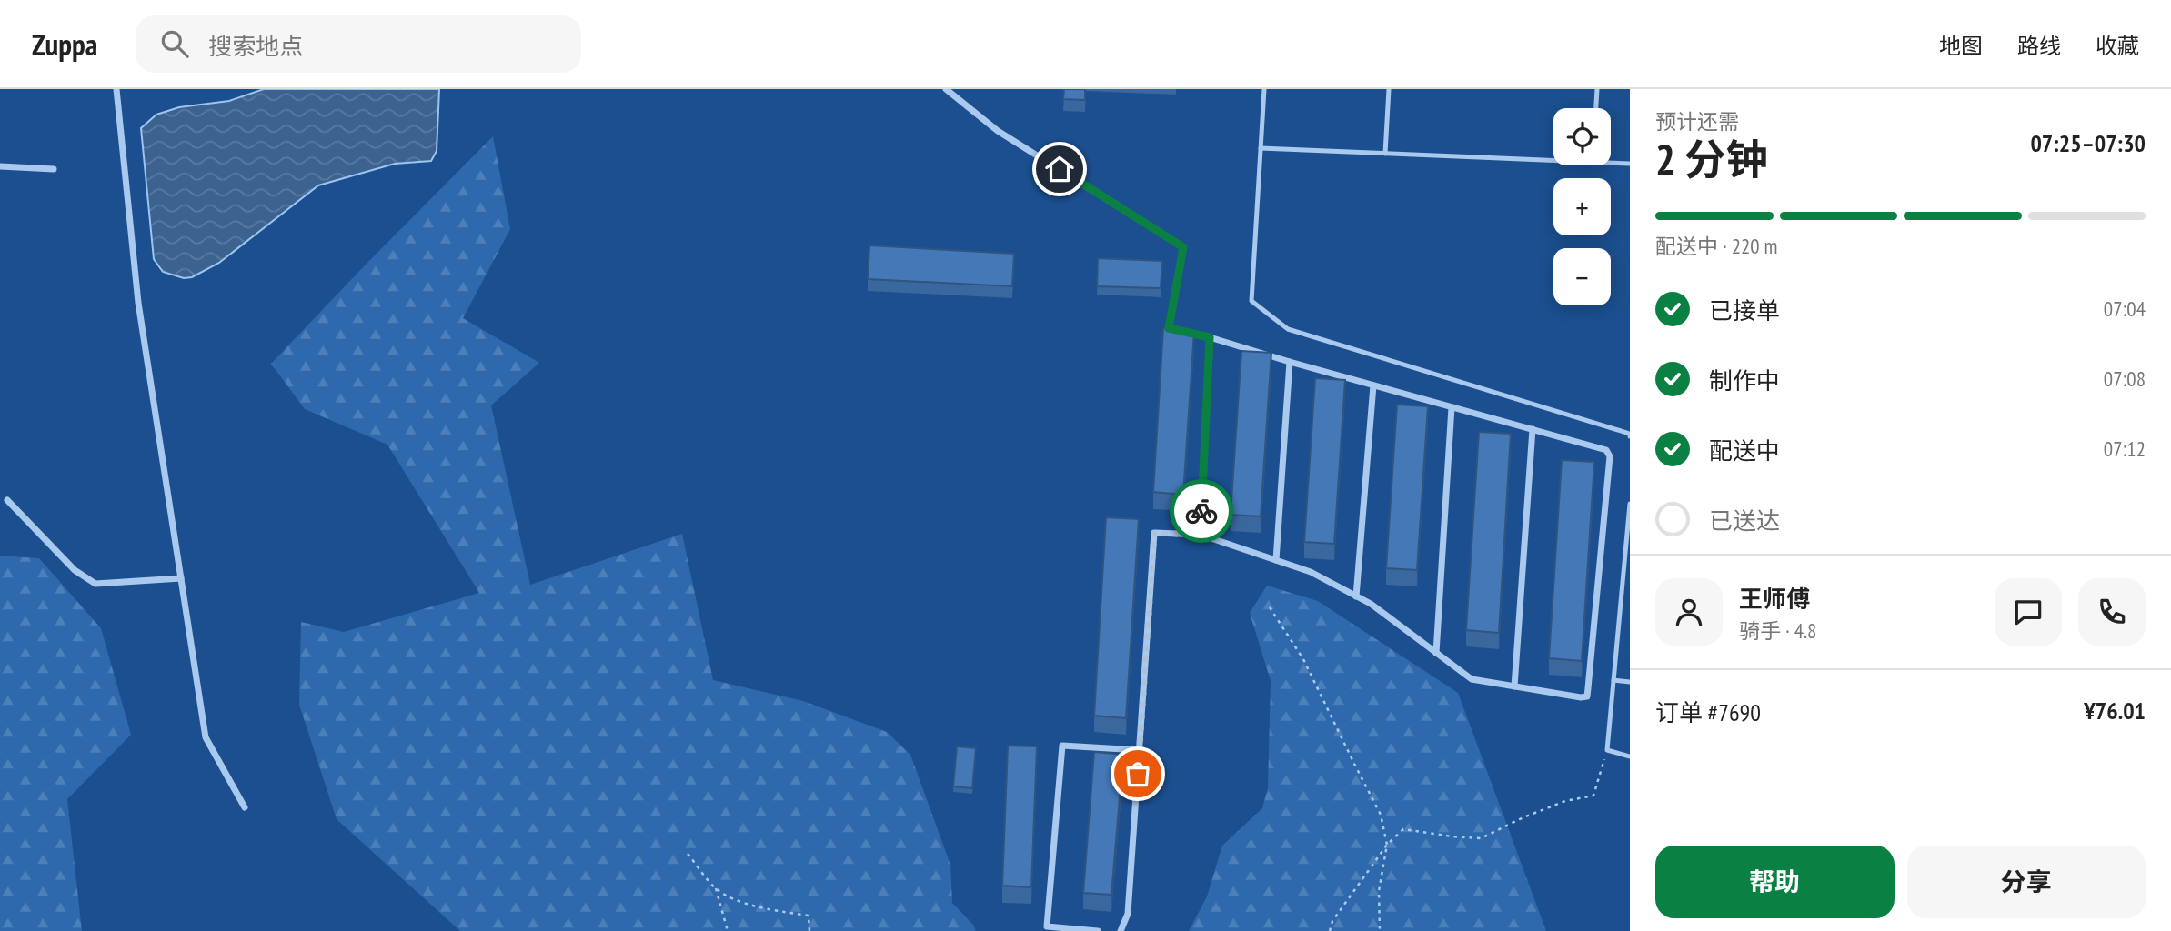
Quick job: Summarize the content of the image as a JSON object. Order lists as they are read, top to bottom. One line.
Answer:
{"page":{"header":"Zuppa","search":"搜索地点","nav":["地图","路线","收藏"],"heading":["2 分钟","预计还需","07:25–07:30"],"panel":["王师傅","骑手 · 4.8","订单 #7690","¥76.01"],"map_buttons":["+","−"],"bar":"配送中 · 220 m","list":[["已接单","07:04"],["制作中","07:08"],["配送中","07:12"],"已送达"],"buttons":["帮助","分享"]}}
